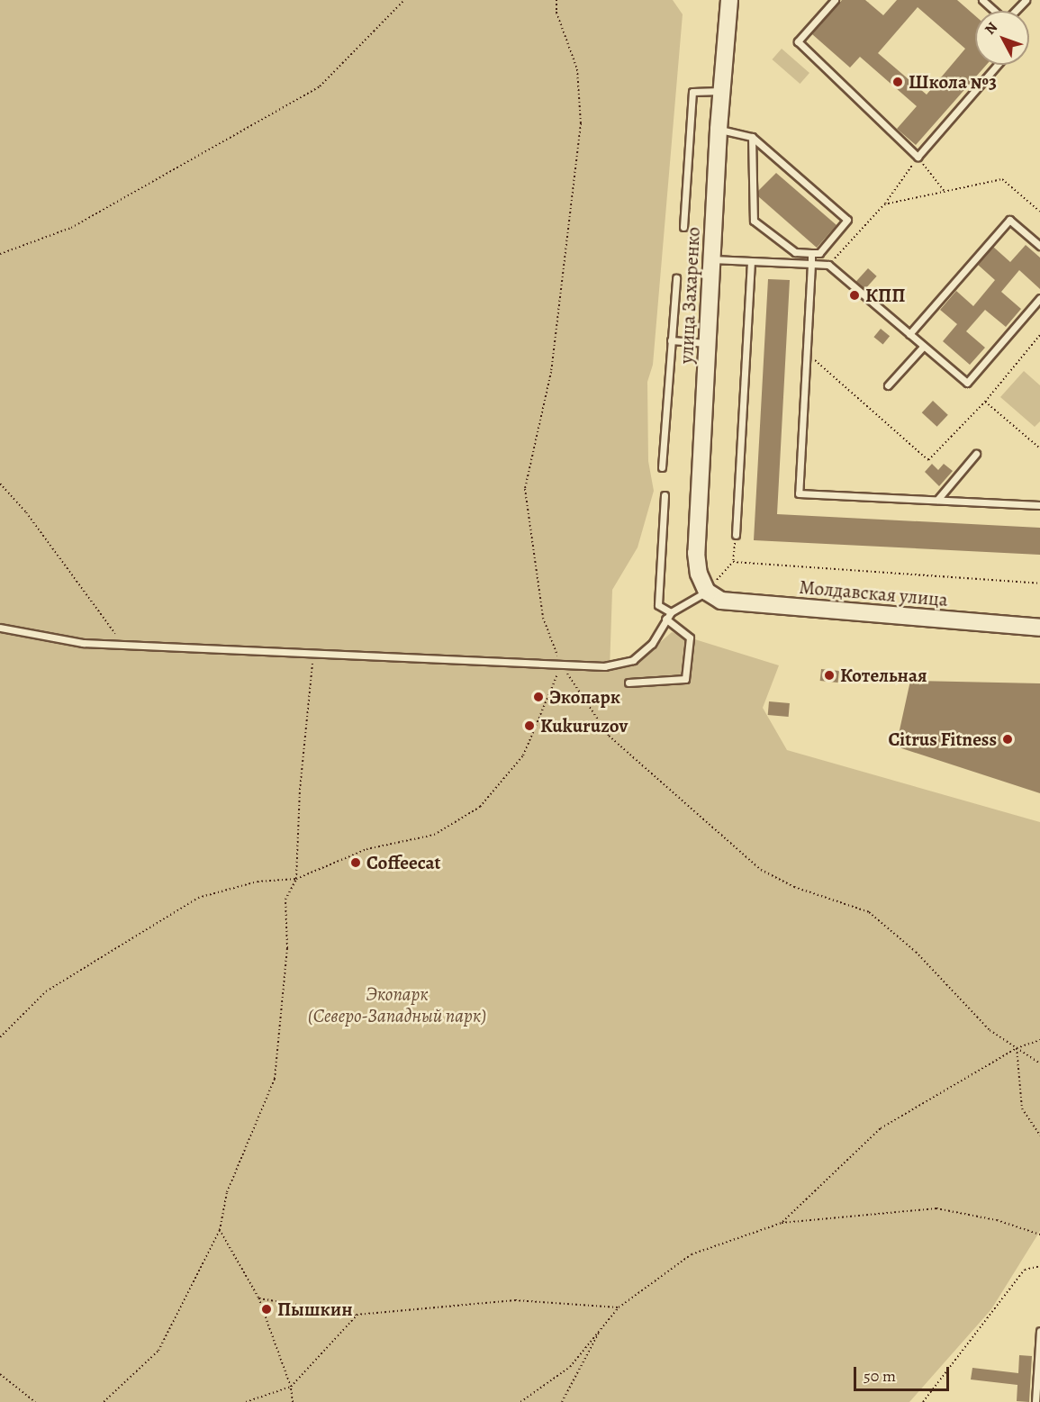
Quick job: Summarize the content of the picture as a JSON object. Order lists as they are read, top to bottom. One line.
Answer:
{"streets":{"street":["улица Захаренко","Молдавская улица"]},"crossings":[["улица Захаренко","Молдавская улица"]],"parks":["Экопарк (Северо-Западный парк)"],"places":["Школа №3","КПП","Котельная","Экопарк","Kukuruzov","Citrus Fitness","Coffeecat","Пышкин"],"scale_bar":"50 m","north":"top left"}
